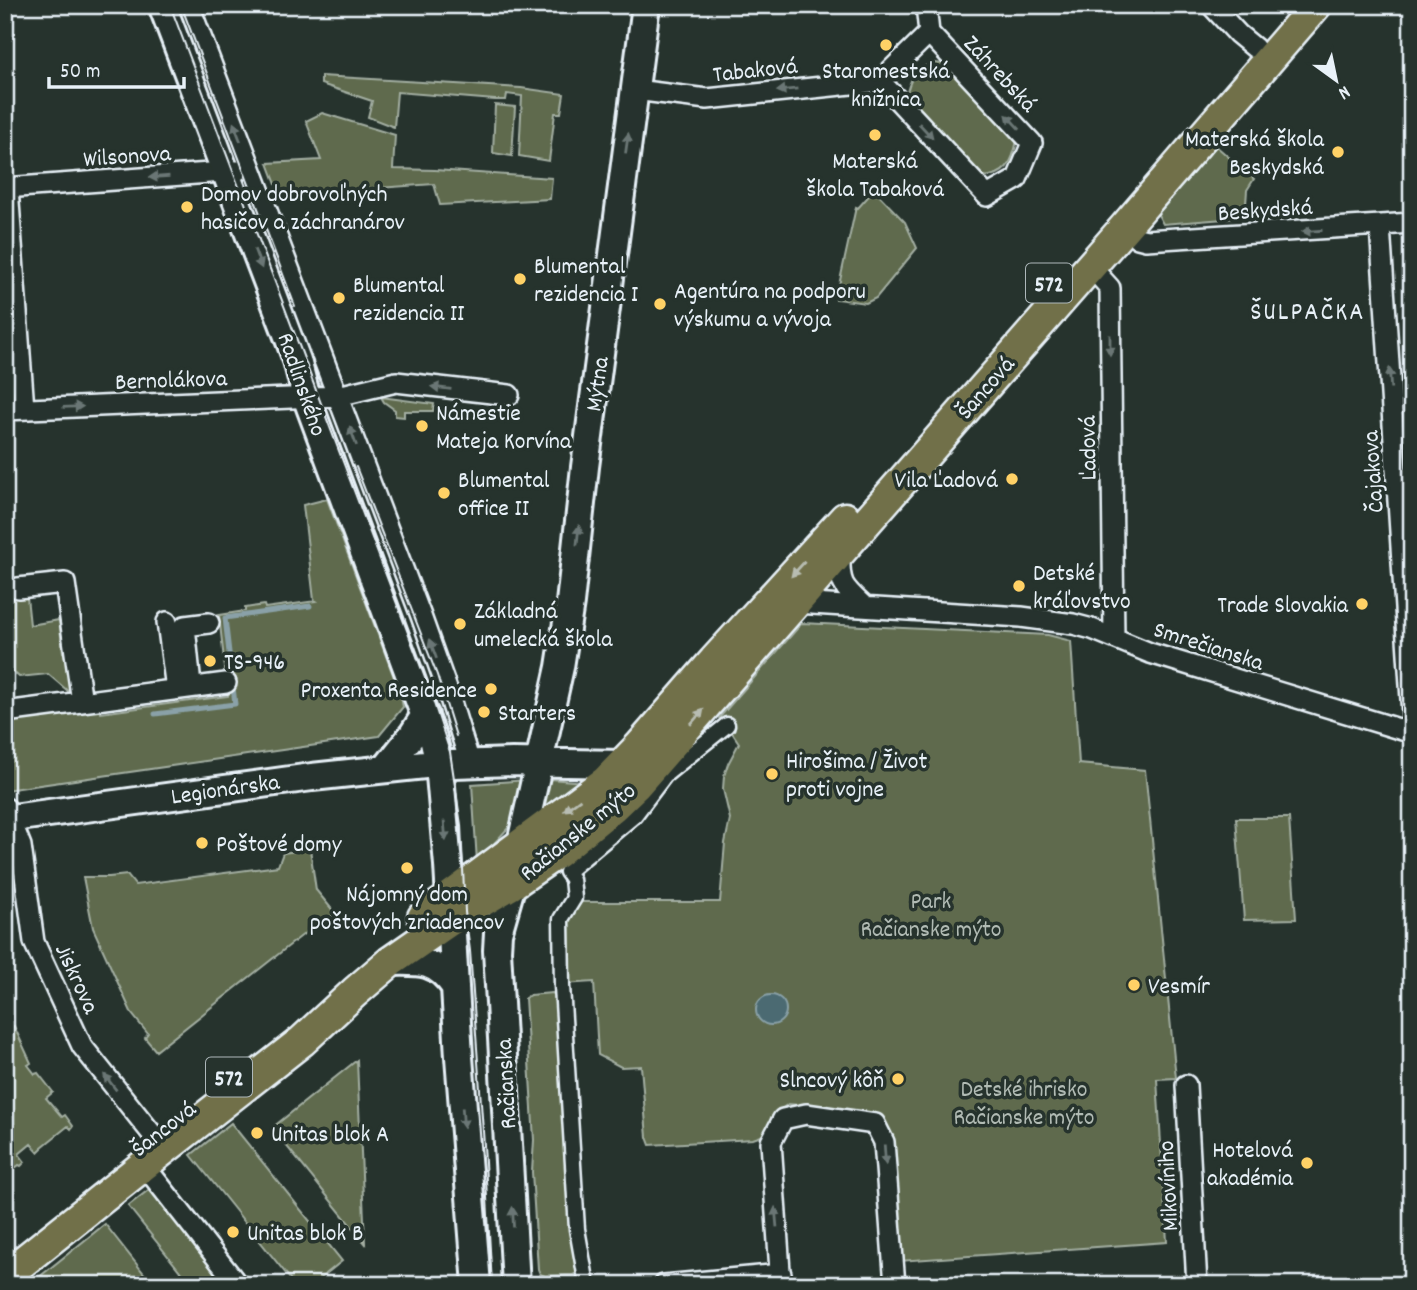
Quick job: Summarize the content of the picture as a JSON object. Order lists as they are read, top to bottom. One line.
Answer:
{"streets":{"main road":["572","Radlinského","Mýtna","Šancová","Legionárska","Račianske mýto","Račianska"],"street":["Tabaková","Záhrebská","Wilsonova","Beskydská","Bernolákova","Ľadová","Čajakova","Smrečianska","Jiskrova","Mikovíniho"]},"crossings":[["Tabaková","Záhrebská"],["Tabaková","Mýtna"],["Wilsonova","Radlinského"],["Beskydská","Šancová"],["Beskydská","Čajakova"],["Bernolákova","Radlinského"],["Radlinského","Legionárska"],["Radlinského","Račianske mýto"],["Mýtna","Račianske mýto"],["Šancová","Ľadová"],["Šancová","Smrečianska"],["Šancová","Račianske mýto"],["Šancová","Jiskrova"],["Šancová","Račianska"],["Ľadová","Smrečianska"],["Legionárska","Račianske mýto"],["Legionárska","Jiskrova"],["Račianske mýto","Račianska"]],"one_way":["Tabaková","Wilsonova","Beskydská","Bernolákova","Mýtna","Ľadová","Čajakova","Jiskrova"],"districts":["ŠULPAČKA"],"parks":["Park Račianske mýto","Detské ihrisko Račianske mýto"],"places":["Staromestská knižnica","Materská škola Tabaková","Materská škola Beskydská","Domov dobrovoľných hasičov a záchranárov","Blumental rezidencia I","Blumental rezidencia II","Agentúra na podporu výskumu a vývoja","Námestie Mateja Korvína","Vila Ľadová","Blumental office II","Detské kráľovstvo","Trade Slovakia","Základná umelecká škola","TS-946","Proxenta Residence","Starters","Hirošima / Život proti vojne","Poštové domy","Nájomný dom poštových zriadencov","Vesmír","Slncový kôň","Unitas blok A","Hotelová akadémia","Unitas blok B"],"scale_bar":"50 m","north":"bottom right"}
